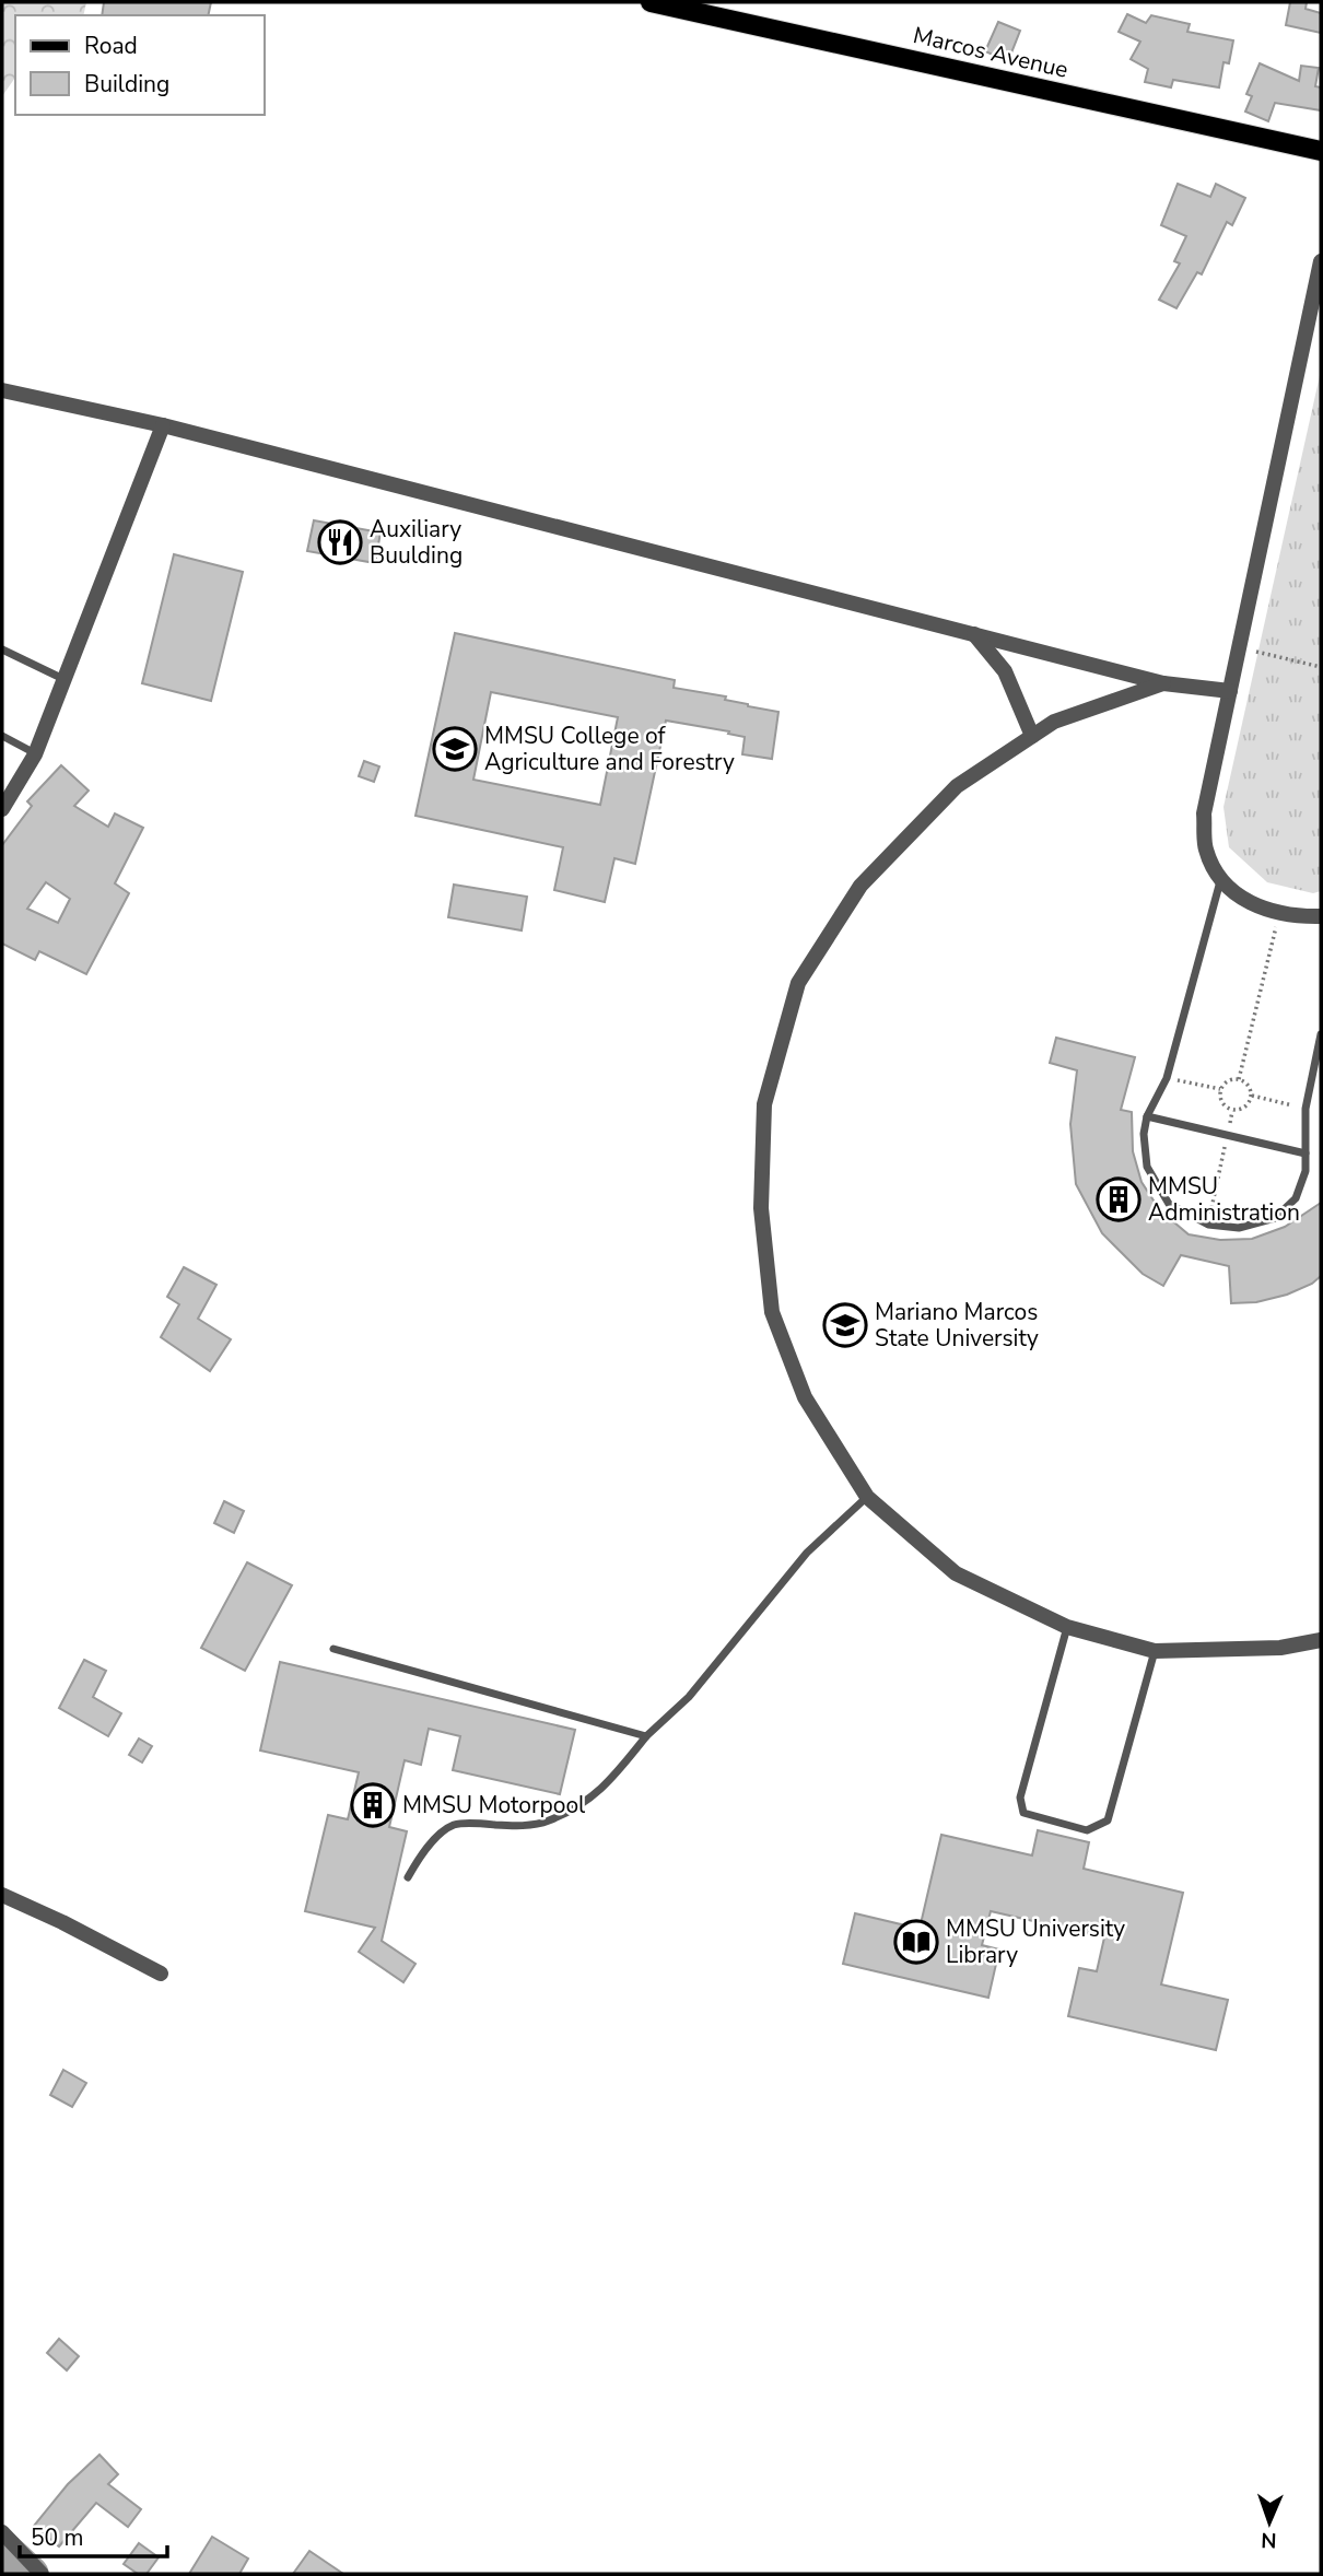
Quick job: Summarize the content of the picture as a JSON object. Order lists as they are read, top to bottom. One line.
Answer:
{"streets":{"main road":["Marcos Avenue"]},"places":{"restaurant":["Auxiliary Buulding"],"school or university":["MMSU College of Agriculture and Forestry","Mariano Marcos State University"],"building":["MMSU Administration","MMSU Motorpool"],"library":["MMSU University Library"]},"legend":["Road","Building"],"scale_bar":"50 m","north":"bottom"}
